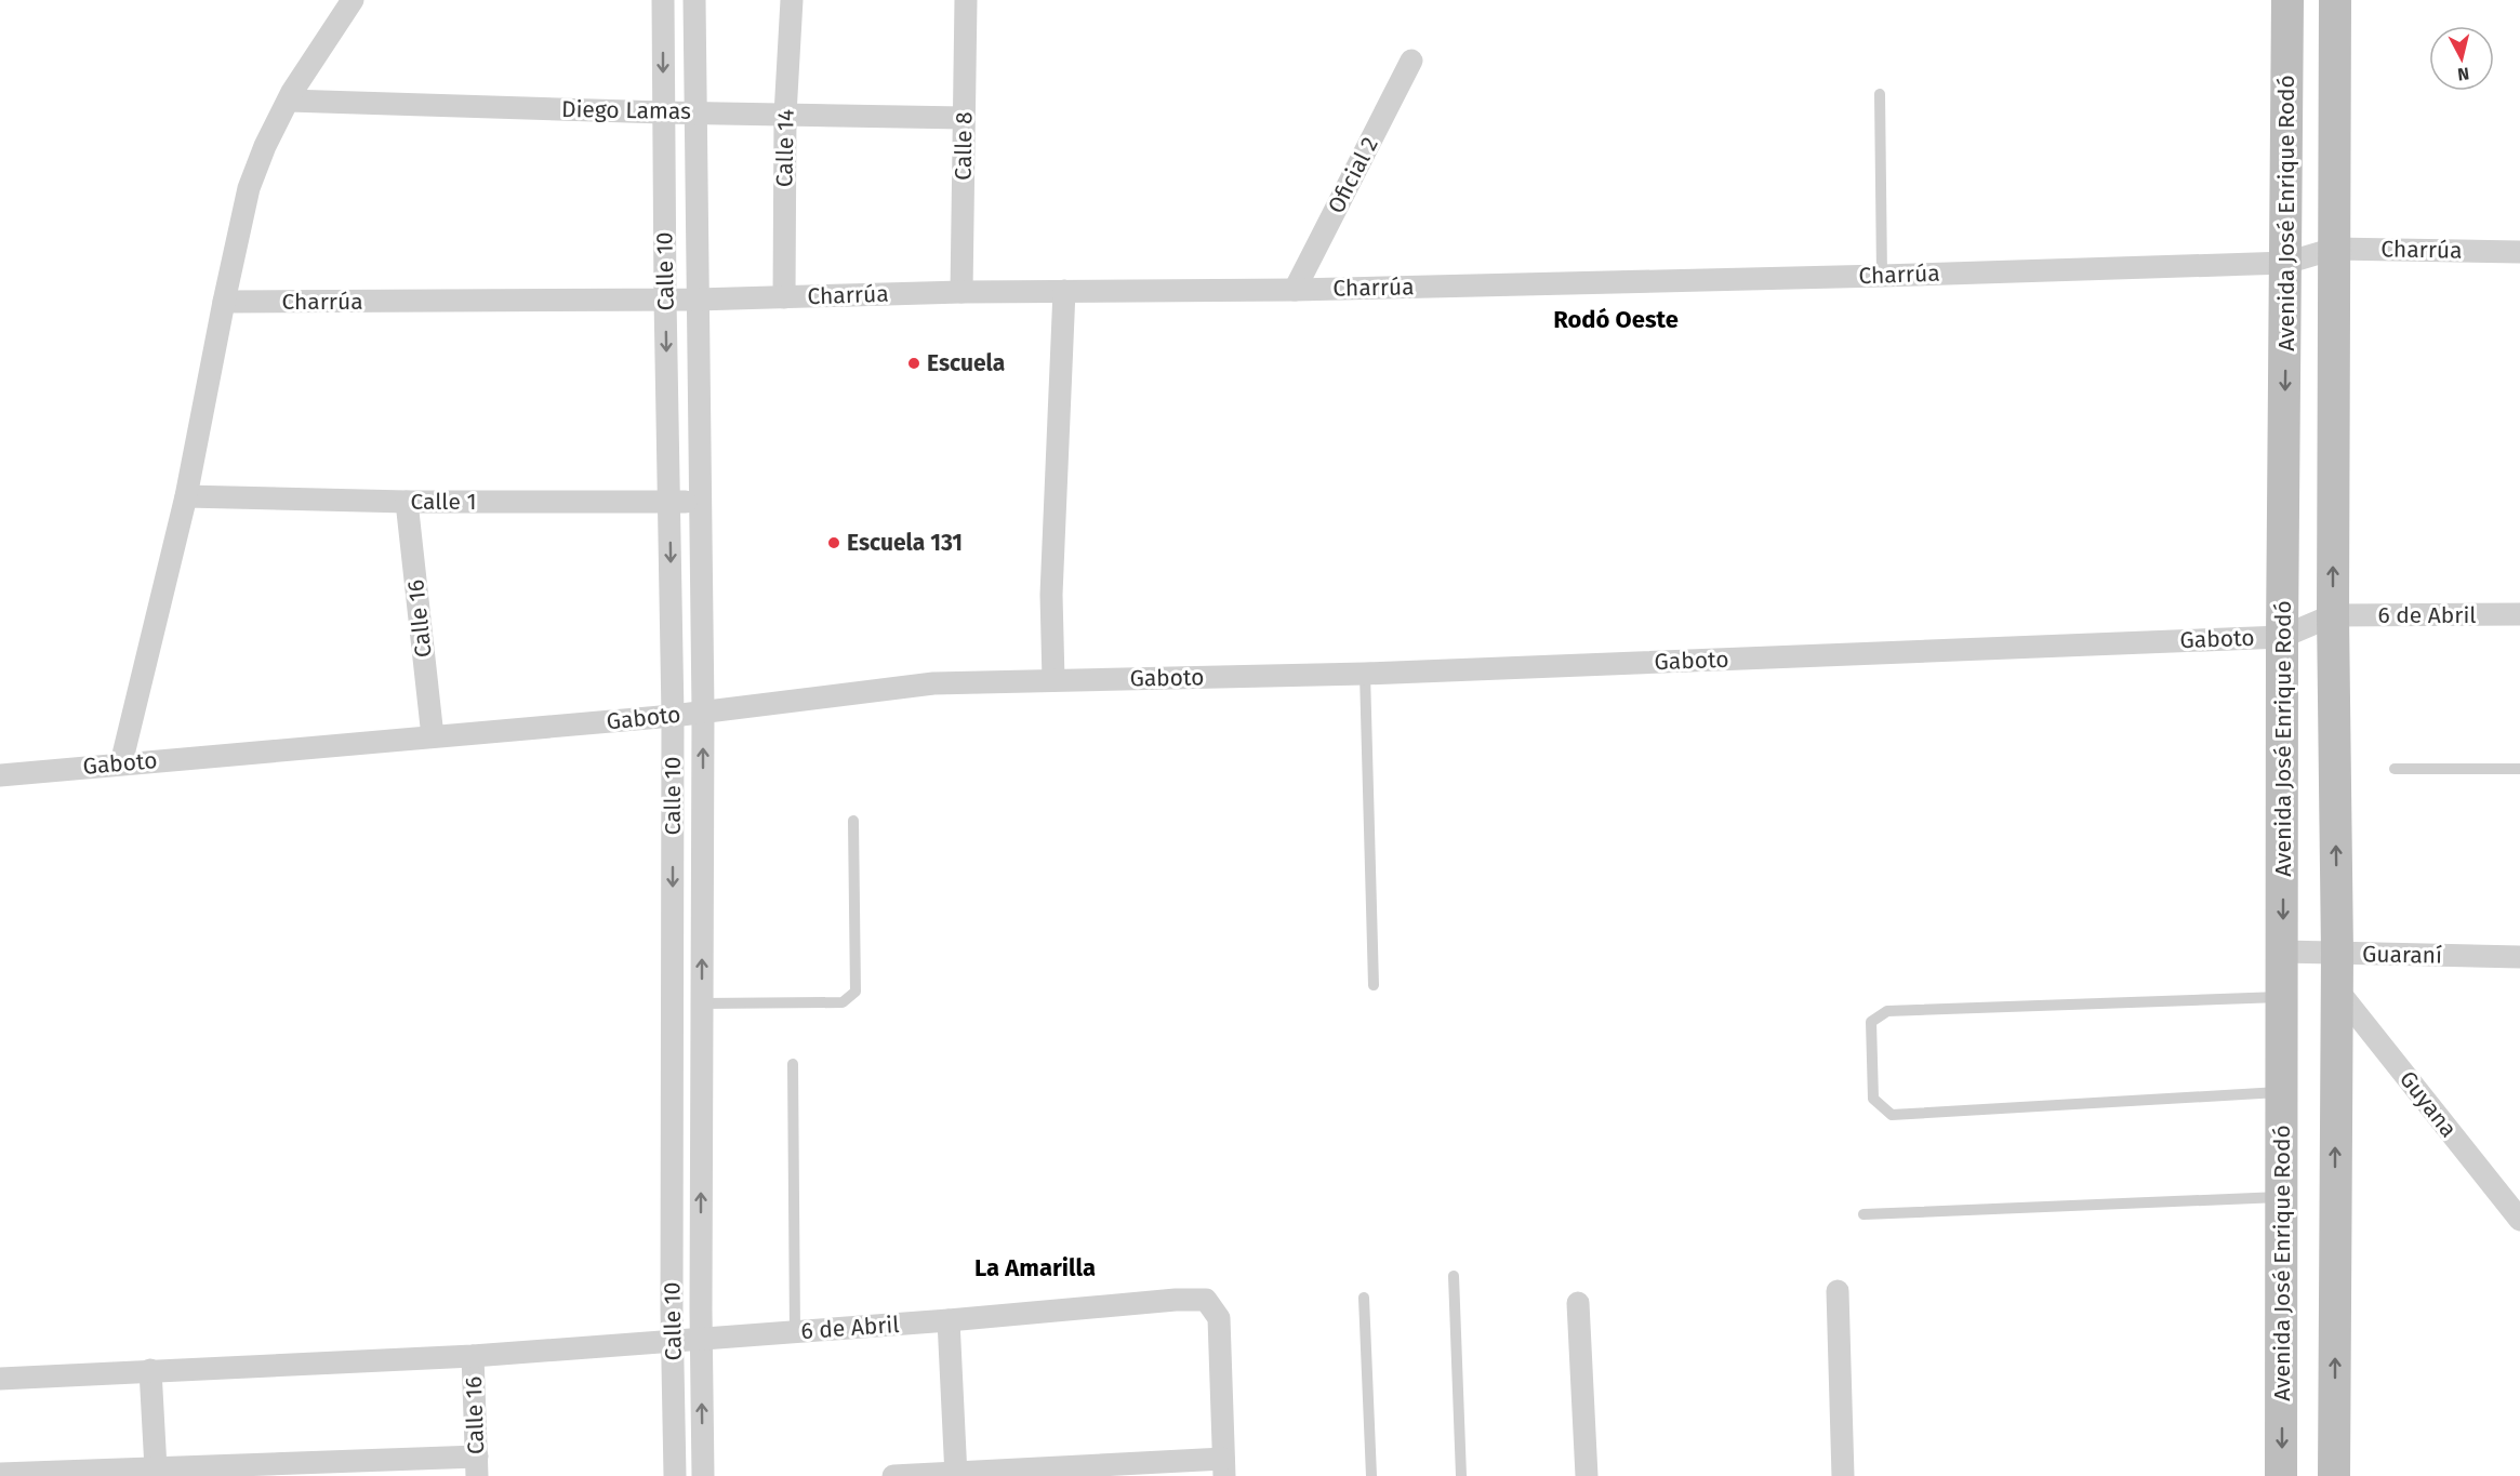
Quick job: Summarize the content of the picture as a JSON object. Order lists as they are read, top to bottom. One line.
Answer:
{"streets":{"street":["Diego Lamas","Calle 8","Calle 14","Oficial 2","Avenida José Enrique Rodó","Charrúa","Calle 10","Calle 1","6 de Abril","Calle 16","Gaboto","Guaraní","Guyana"]},"crossings":[["Diego Lamas","Calle 8"],["Diego Lamas","Calle 14"],["Diego Lamas","Calle 10"],["Calle 8","Charrúa"],["Calle 14","Charrúa"],["Oficial 2","Charrúa"],["Avenida José Enrique Rodó","Charrúa"],["Avenida José Enrique Rodó","6 de Abril"],["Avenida José Enrique Rodó","Gaboto"],["Avenida José Enrique Rodó","Guaraní"],["Avenida José Enrique Rodó","Guyana"],["Charrúa","Calle 10"],["Calle 10","Calle 1"],["Calle 10","6 de Abril"],["Calle 10","Gaboto"],["Calle 1","Calle 16"],["6 de Abril","Calle 16"],["6 de Abril","Gaboto"],["Calle 16","Gaboto"]],"districts":["Rodó Oeste","La Amarilla"],"places":["Escuela","Escuela 131"],"north":"bottom"}
